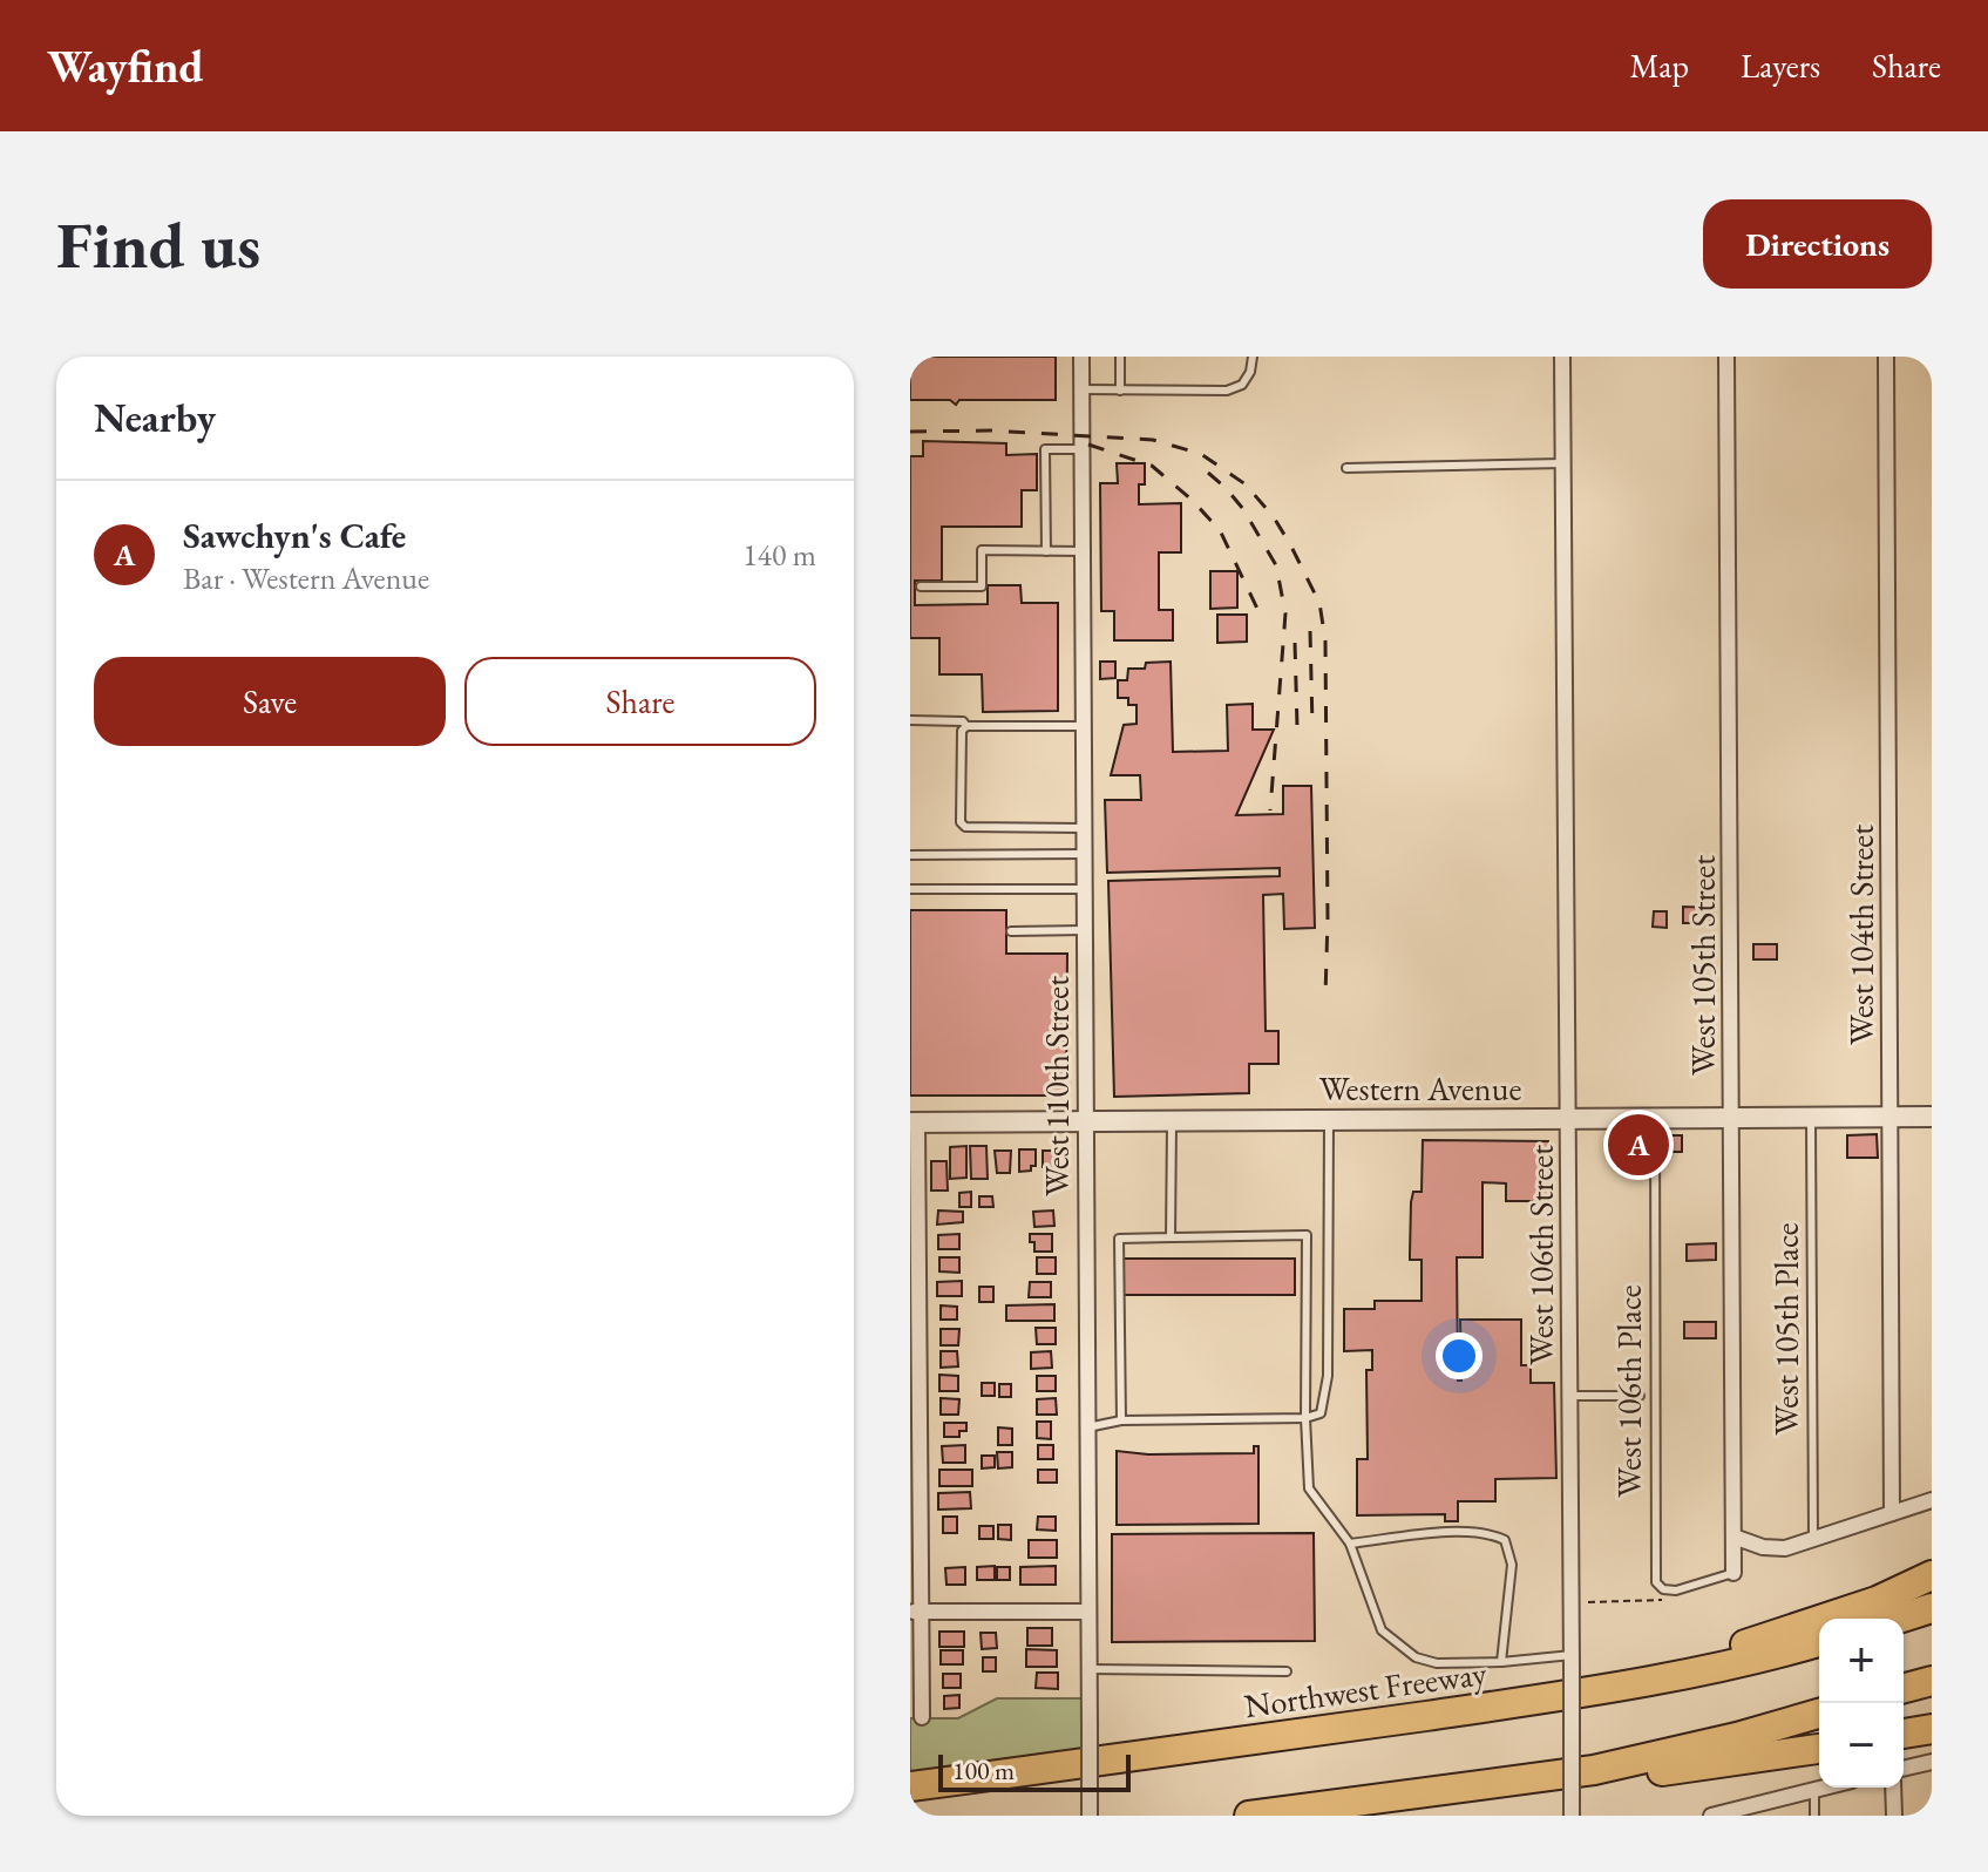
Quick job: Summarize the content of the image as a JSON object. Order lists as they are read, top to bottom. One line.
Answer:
{"streets":{"highway":["Northwest Freeway"],"street":["West 104th Street","West 105th Street","West 110th Street","Western Avenue","West 106th Street"],"lane":["West 105th Place","West 106th Place"]},"crossings":[["West 104th Street","Western Avenue"],["West 105th Street","Western Avenue"],["West 105th Street","West 106th Place"],["West 110th Street","Western Avenue"],["Western Avenue","West 106th Street"],["Western Avenue","West 105th Place"],["Western Avenue","West 106th Place"]],"scale_bar":"100 m","page":{"header":"Wayfind","nav":["Map","Layers","Share"],"buttons":["Directions",["Save","Share"]],"title":"Find us","heading":"Nearby","list":[{"mark":"A","name":"Sawchyn's Cafe","note":"Bar · Western Avenue","value":"140 m"}],"pins":"A","map_buttons":["+","−"],"scale":"100 m"}}
